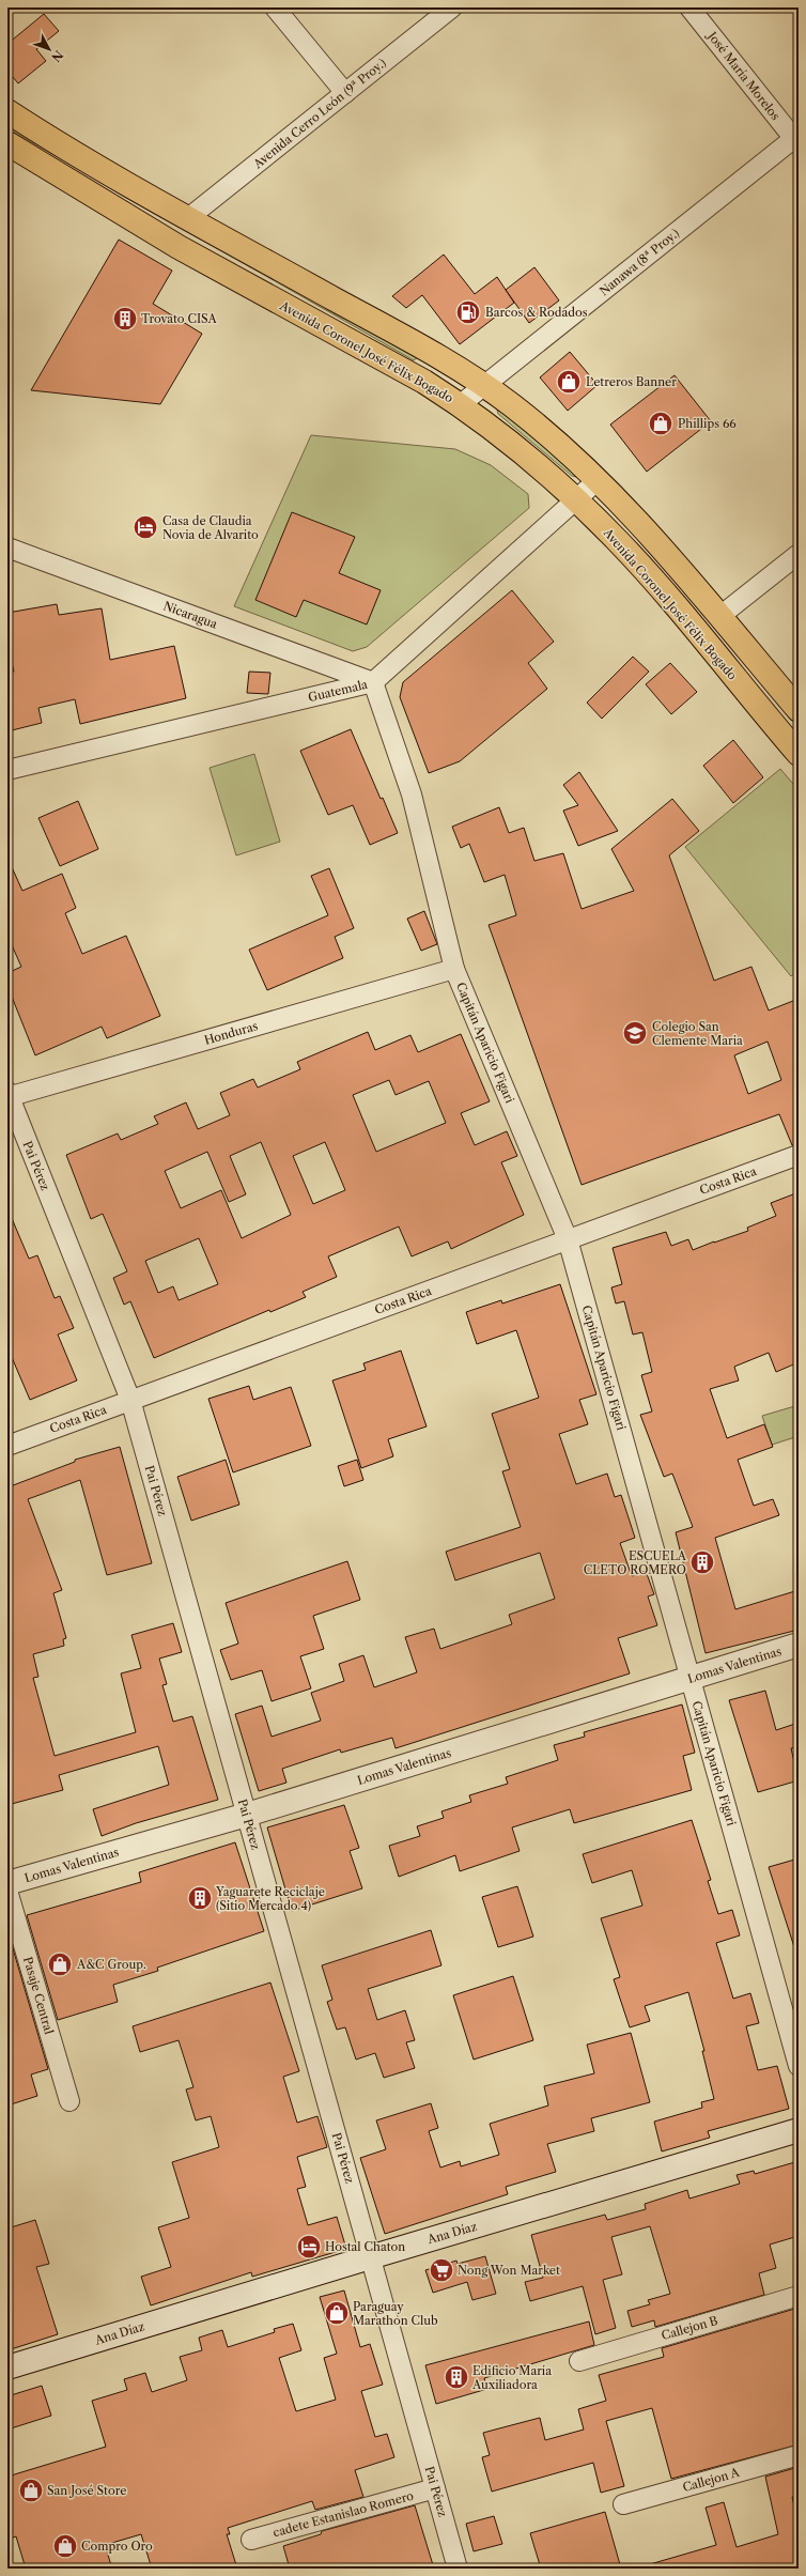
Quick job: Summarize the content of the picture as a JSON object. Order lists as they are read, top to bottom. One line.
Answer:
{"streets":{"main road":["Avenida Coronel José Félix Bogado"],"street":["José María Morelos","Avenida Cerro León (9ª Proy.)","Nanawa (8ª Proy.)","Nicaragua","Guatemala","Honduras","Capitán Aparicio Figari","Pai Pérez","Costa Rica","Lomas Valentinas","Pasaje Central","Ana Díaz","Callejon B","Callejon A","cadete Estanislao Romero"]},"crossings":[["José María Morelos","Nanawa (8ª Proy.)"],["Nanawa (8ª Proy.)","Avenida Coronel José Félix Bogado"],["Avenida Coronel José Félix Bogado","Guatemala"],["Nicaragua","Guatemala"],["Nicaragua","Capitán Aparicio Figari"],["Guatemala","Capitán Aparicio Figari"],["Honduras","Capitán Aparicio Figari"],["Honduras","Pai Pérez"],["Capitán Aparicio Figari","Costa Rica"],["Capitán Aparicio Figari","Lomas Valentinas"],["Pai Pérez","Costa Rica"],["Pai Pérez","Lomas Valentinas"],["Pai Pérez","Ana Díaz"],["Pai Pérez","cadete Estanislao Romero"]],"places":{"fuel station":["Barcos & Rodados"],"building":["Trovato CISA","ESCUELA CLETO ROMERO","Yaguarete Reciclaje (Sitio Mercado 4)","Edificio María Auxiliadora"],"shop":["Letreros Banner","Phillips 66","A&C Group.","Paraguay Marathon Club","San José Store","Compro Oro"],"hotel":["Casa de Claudia Novia de Alvarito","Hostal Chaton"],"school or university":["Colegio San Clemente Maria"],"supermarket":["Nong Won Market"]},"north":"bottom right"}
